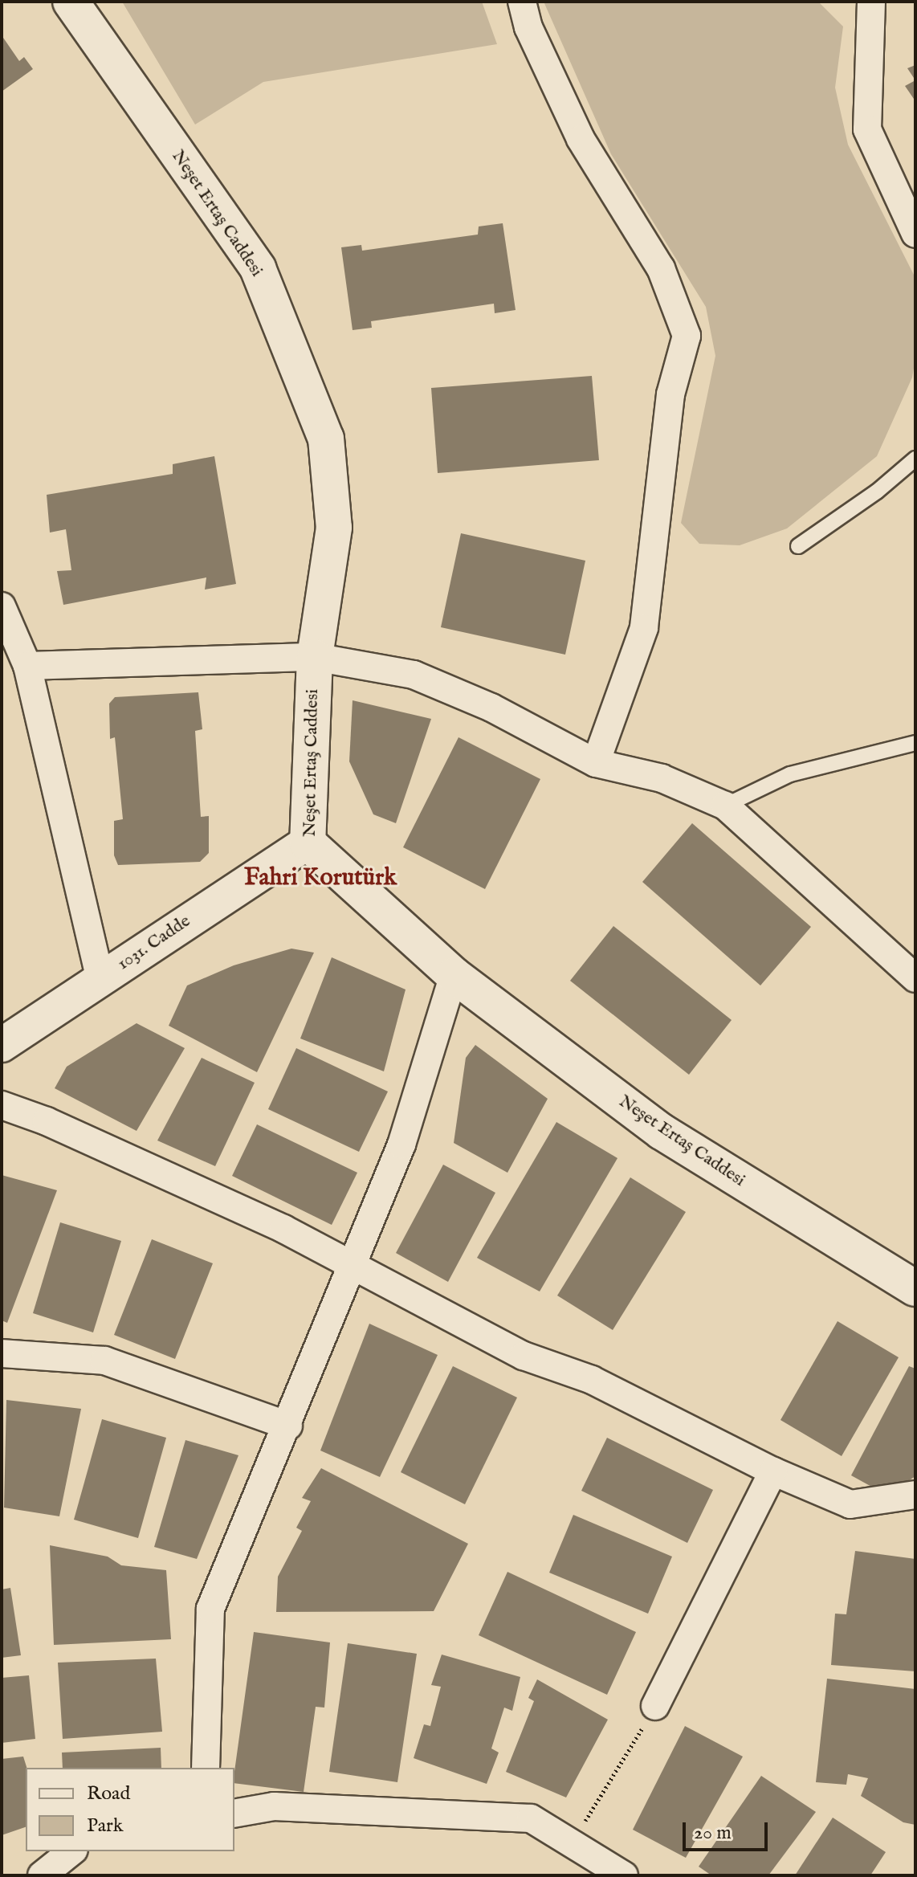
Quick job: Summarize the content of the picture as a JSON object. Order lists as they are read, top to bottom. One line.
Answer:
{"streets":{"main road":["Neşet Ertaş Caddesi"],"street":["1031. Cadde"]},"crossings":[["Neşet Ertaş Caddesi","1031. Cadde"]],"districts":["Fahri Korutürk"],"legend":["Road","Park"],"scale_bar":"20 m"}
